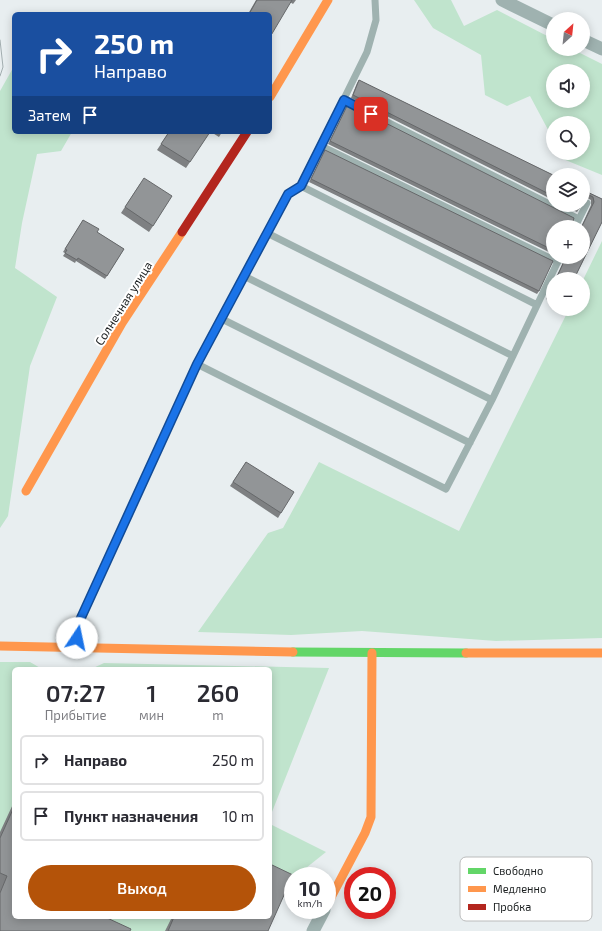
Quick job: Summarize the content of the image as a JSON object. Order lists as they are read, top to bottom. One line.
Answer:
{"streets":{"street":["Солнечная улица"]},"legend":["Свободно","Медленно","Пробка"],"north":"top right","page":{"map_buttons":["+","−"],"turn":["250 m","Направо"],"then":"Затем","eta":["07:27","Прибытие","1","мин","260","m"],"list":[{"name":"Направо","value":"250 m"},{"name":"Пункт назначения","value":"10 m"}],"buttons":"Выход","speed":"10 km/h","limit":"20"}}
